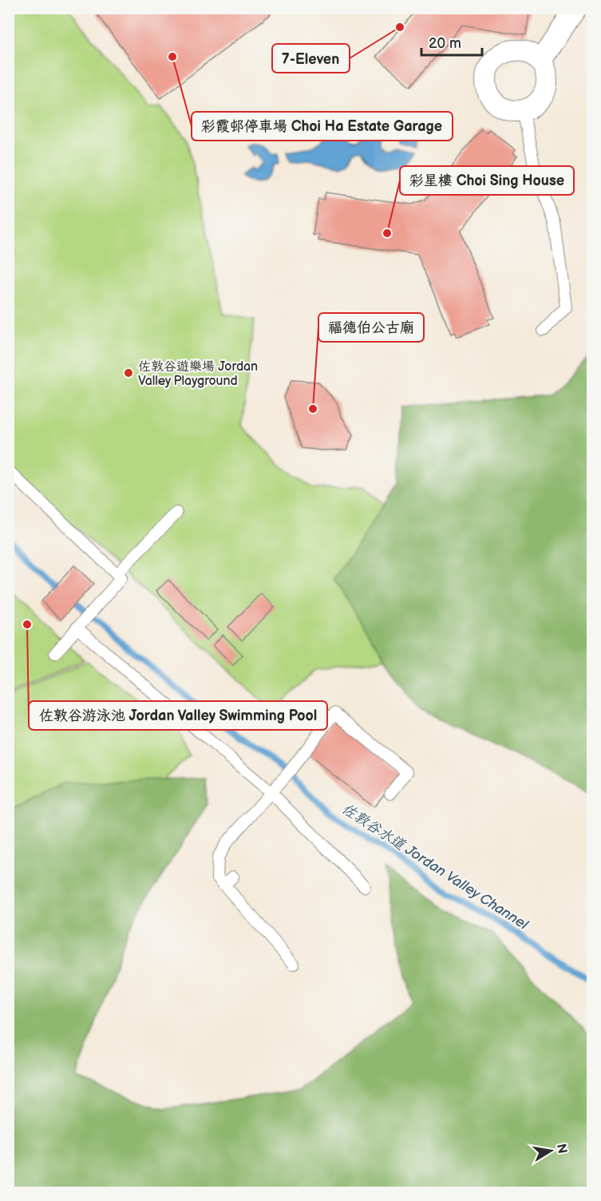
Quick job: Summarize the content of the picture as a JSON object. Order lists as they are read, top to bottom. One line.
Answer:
{"water":["佐敦谷水道 Jordan Valley Channel"],"places":["7-Eleven","彩霞邨停車場 Choi Ha Estate Garage","彩星樓 Choi Sing House","佐敦谷遊樂場 Jordan Valley Playground","福德伯公古廟","佐敦谷游泳池 Jordan Valley Swimming Pool"],"scale_bar":"20 m","north":"right"}
